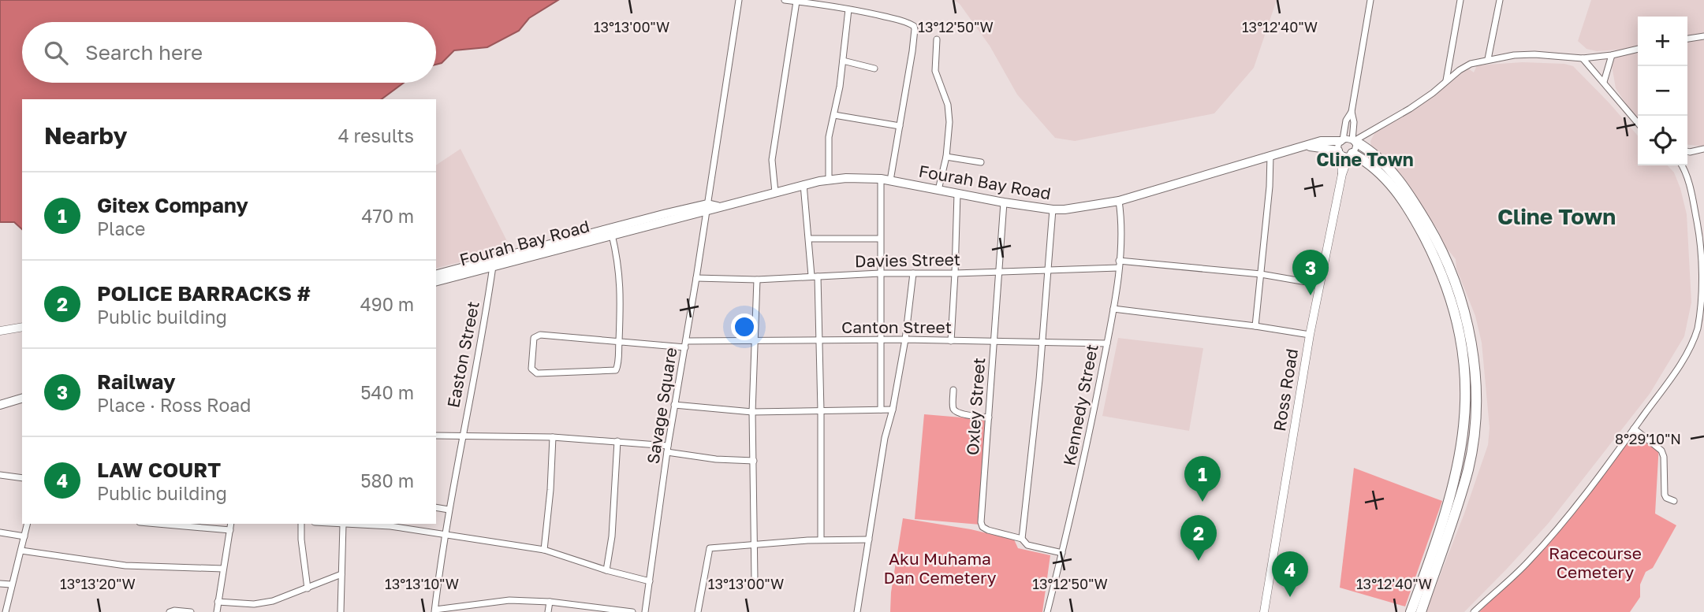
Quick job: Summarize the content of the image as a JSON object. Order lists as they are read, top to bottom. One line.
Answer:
{"streets":{"main road":["Fourah Bay Road","Ross Road"],"street":["Davies Street","Canton Street","Easton Street","Kennedy Street","Savage Square","Oxley Street"]},"crossings":[["Fourah Bay Road","Easton Street"],["Fourah Bay Road","Kennedy Street"],["Fourah Bay Road","Savage Square"],["Fourah Bay Road","Oxley Street"],["Davies Street","Ross Road"],["Davies Street","Kennedy Street"],["Davies Street","Savage Square"],["Davies Street","Oxley Street"],["Canton Street","Kennedy Street"],["Canton Street","Savage Square"],["Canton Street","Oxley Street"],["Kennedy Street","Oxley Street"]],"districts":["Cline Town","Cline Town"],"parks":["Racecourse Cemetery","Aku Muhama Dan Cemetery"],"page":{"map_buttons":["+","−"],"search":"Search here","heading":["Nearby","4 results"],"list":[{"mark":"1","name":"Gitex Company","note":"Place","value":"470 m"},{"mark":"2","name":"POLICE BARRACKS #","note":"Public building","value":"490 m"},{"mark":"3","name":"Railway","note":"Place · Ross Road","value":"540 m"},{"mark":"4","name":"LAW COURT","note":"Public building","value":"580 m"}],"pins":["3","1","2","4"]},"coordinates":["13°13'00\"W","13°12'50\"W","13°12'40\"W","8°29'10\"N","13°13'20\"W","13°13'10\"W"]}
